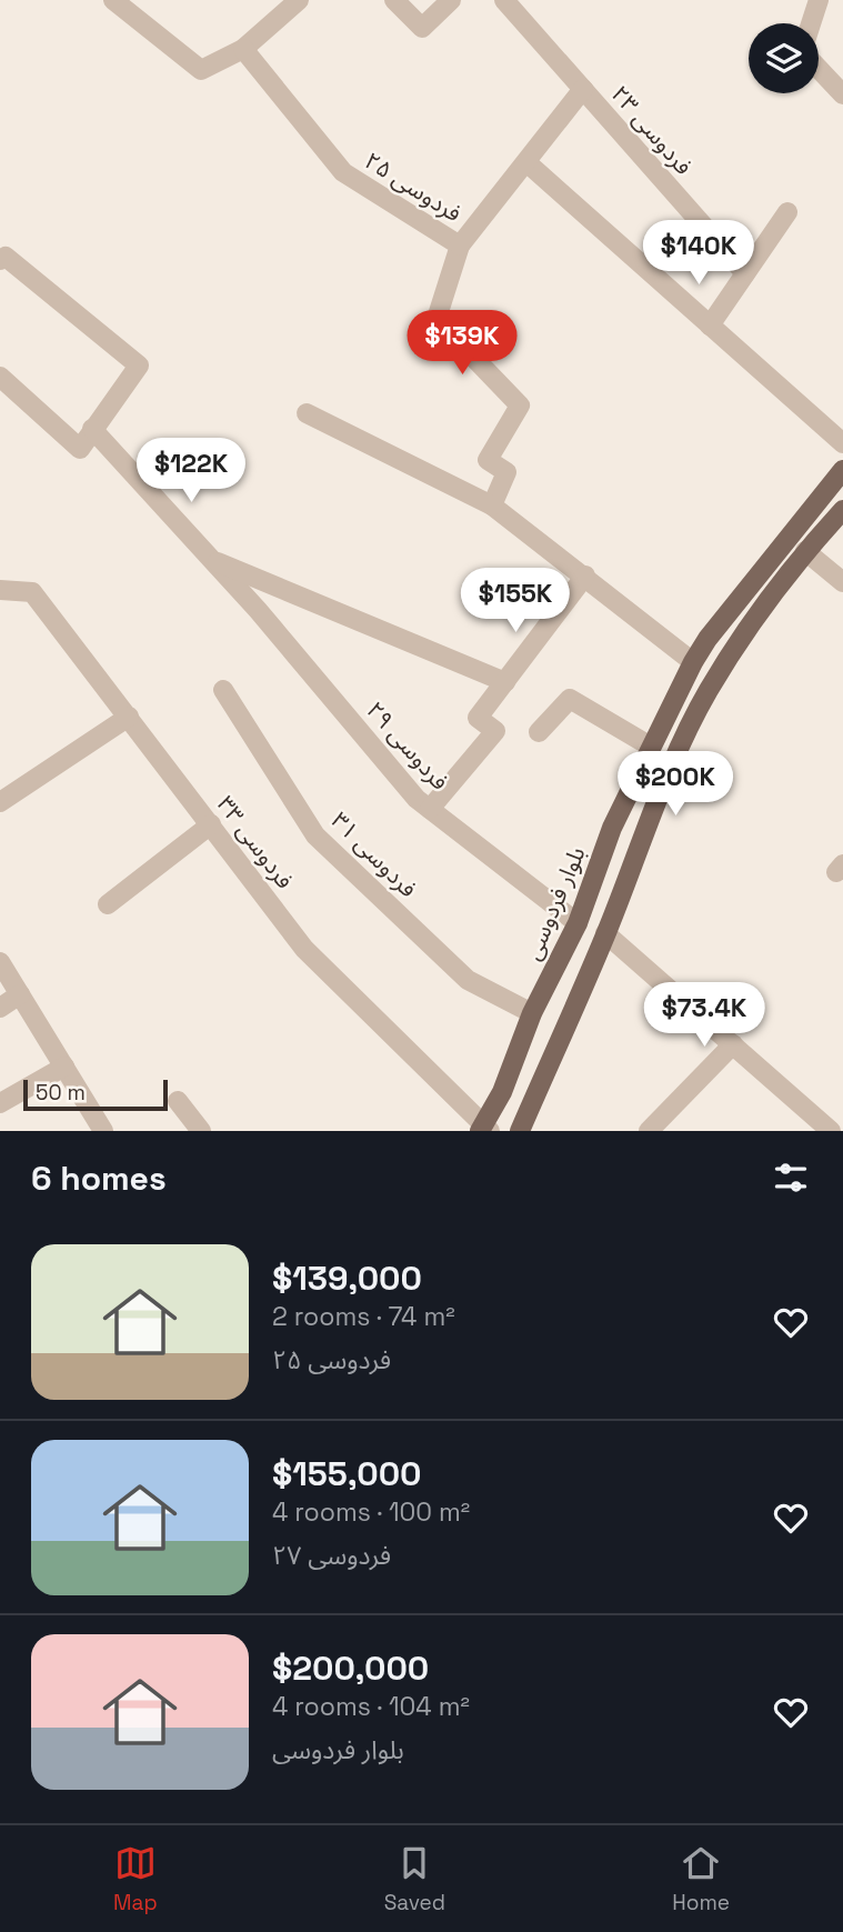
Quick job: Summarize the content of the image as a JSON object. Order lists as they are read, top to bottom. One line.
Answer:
{"streets":{"main road":["بلوار فردوسی"],"street":["فردوسی ۲۳","فردوسی ۲۵","فردوسی ۲۹","فردوسی ۳۳","فردوسی ۳۱"]},"crossings":[["فردوسی ۲۹","بلوار فردوسی"],["فردوسی ۳۳","بلوار فردوسی"],["فردوسی ۳۱","بلوار فردوسی"]],"scale_bar":"50 m","page":{"price":["$140K","$139K","$122K","$155K","$200K","$73.4K"],"scale":"50 m","heading":"6 homes","list":[{"name":"$139,000","note":"2 rooms · 74 m² · فردوسی ۲۵"},{"name":"$155,000","note":"4 rooms · 100 m² · فردوسی ۲۷"},{"name":"$200,000","note":"4 rooms · 104 m² · بلوار فردوسی"}],"tabs":["Map","Saved","Home"]}}
